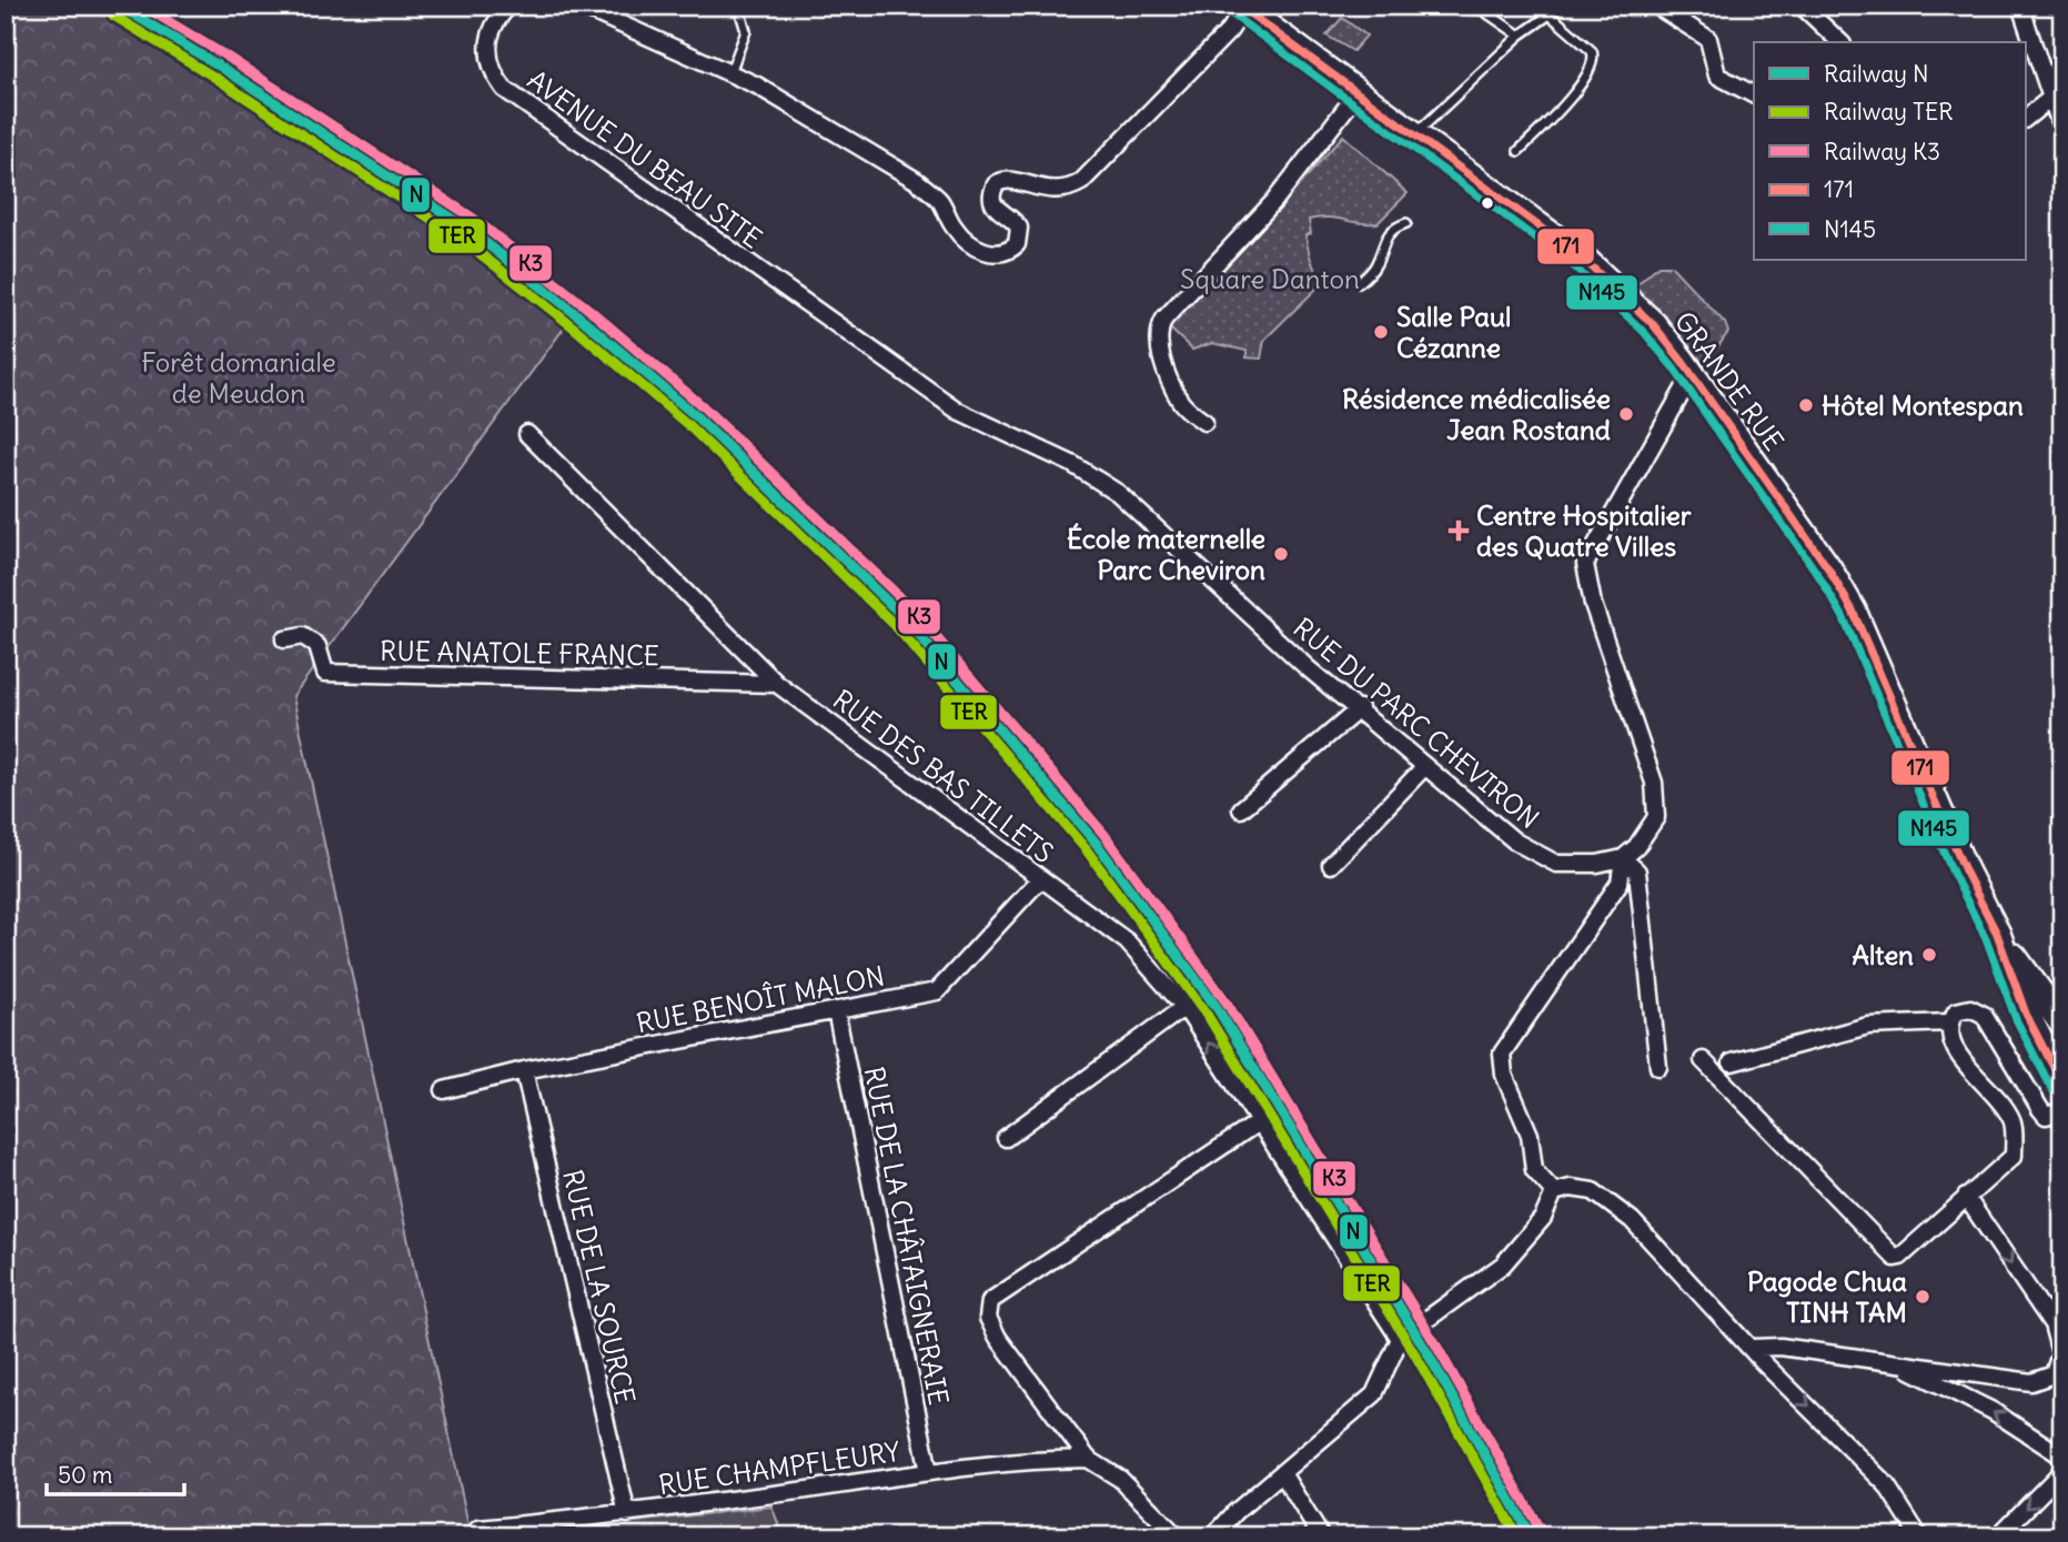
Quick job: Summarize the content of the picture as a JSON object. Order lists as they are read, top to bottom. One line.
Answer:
{"streets":{"main road":["GRANDE RUE"],"street":["AVENUE DU BEAU SITE","RUE ANATOLE FRANCE","RUE DU PARC CHEVIRON","RUE DES BAS TILLETS","RUE BENOÎT MALON","RUE DE LA CHÂTAIGNERAIE","RUE DE LA SOURCE","RUE CHAMPFLEURY"]},"crossings":[["AVENUE DU BEAU SITE","RUE DU PARC CHEVIRON"],["RUE ANATOLE FRANCE","RUE DES BAS TILLETS"],["RUE DES BAS TILLETS","RUE BENOÎT MALON"],["RUE BENOÎT MALON","RUE DE LA CHÂTAIGNERAIE"],["RUE BENOÎT MALON","RUE DE LA SOURCE"],["RUE DE LA CHÂTAIGNERAIE","RUE CHAMPFLEURY"],["RUE DE LA SOURCE","RUE CHAMPFLEURY"]],"parks":["Square Danton","Forêt domaniale de Meudon"],"places":{"other":["Salle Paul Cézanne","Hôtel Montespan","Résidence médicalisée Jean Rostand","École maternelle Parc Cheviron","Alten","Pagode Chua TINH TAM"],"health":["Centre Hospitalier des Quatre Villes"]},"lines":["rail line N","rail line K3","transit line 171","transit line N145","rail line TER"],"legend":["Railway N","Railway TER","Railway K3","171","N145"],"scale_bar":"50 m"}
